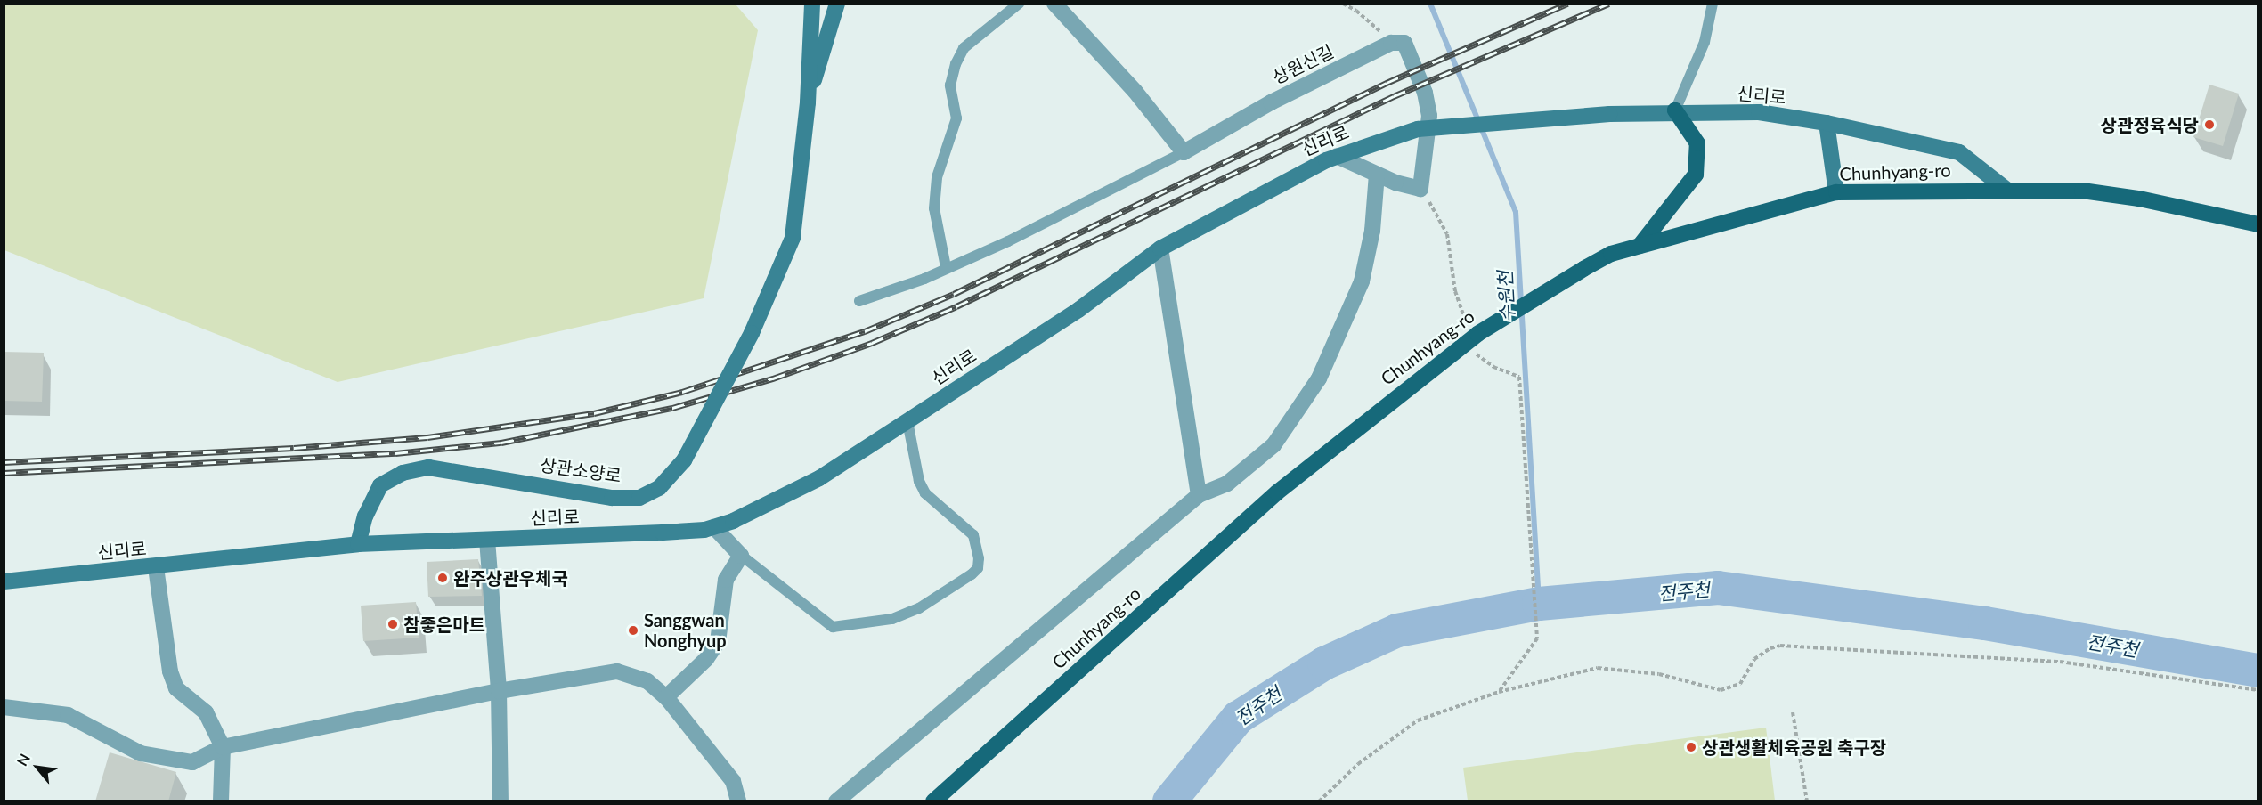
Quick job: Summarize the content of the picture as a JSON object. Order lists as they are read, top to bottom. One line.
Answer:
{"streets":{"main road":["신리로","Chunhyang-ro","상관소양로"],"street":["상원신길"]},"crossings":[["신리로","Chunhyang-ro"],["신리로","상관소양로"]],"water":["수원천","전주천"],"places":["상관정육식당","완주상관우체국","참좋은마트","Sanggwan Nonghyup","상관생활체육공원 축구장"],"north":"top left"}
